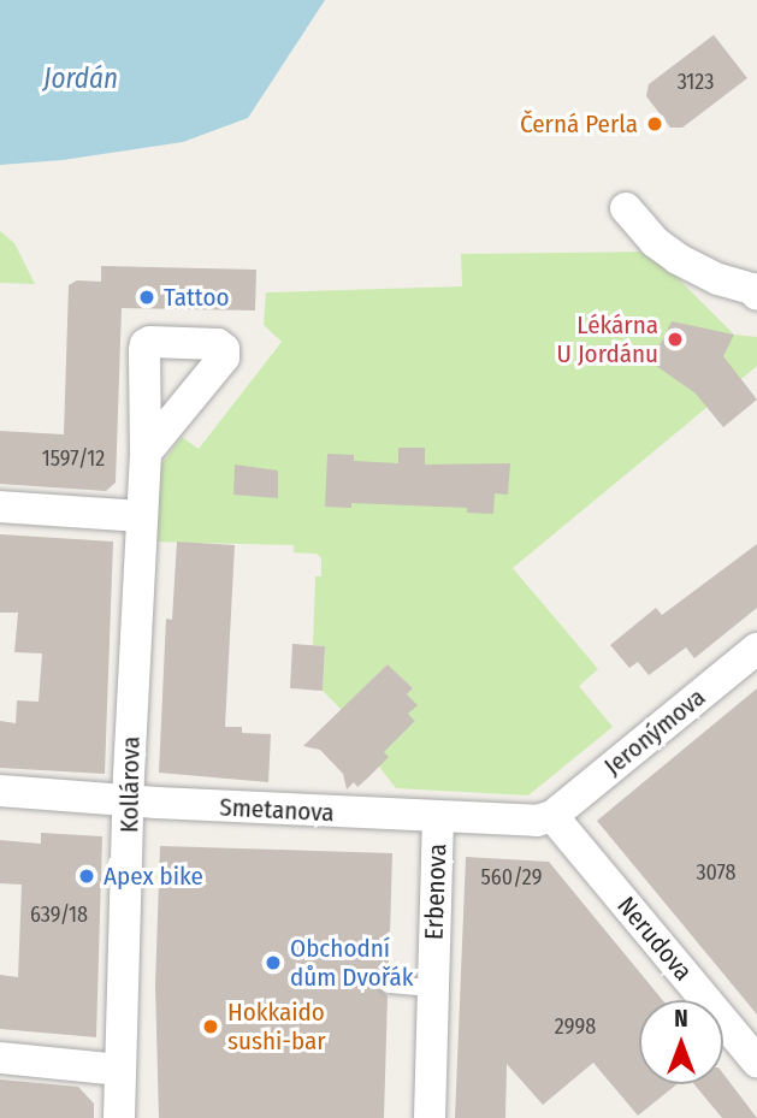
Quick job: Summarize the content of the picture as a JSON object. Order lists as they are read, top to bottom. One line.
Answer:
{"streets":{"street":["Jeronýmova","Kollárova","Smetanova","Erbenova","Nerudova"]},"crossings":[["Jeronýmova","Smetanova"],["Jeronýmova","Nerudova"],["Kollárova","Smetanova"],["Smetanova","Erbenova"],["Smetanova","Nerudova"]],"water":["Jordán"],"places":["Černá Perla","Tattoo","Lékárna U Jordánu","Apex bike","Obchodní dům Dvořák","Hokkaido sushi-bar"],"house_numbers":["3123","1597/12","3078","560/29","639/18","2998"],"north":"top"}
